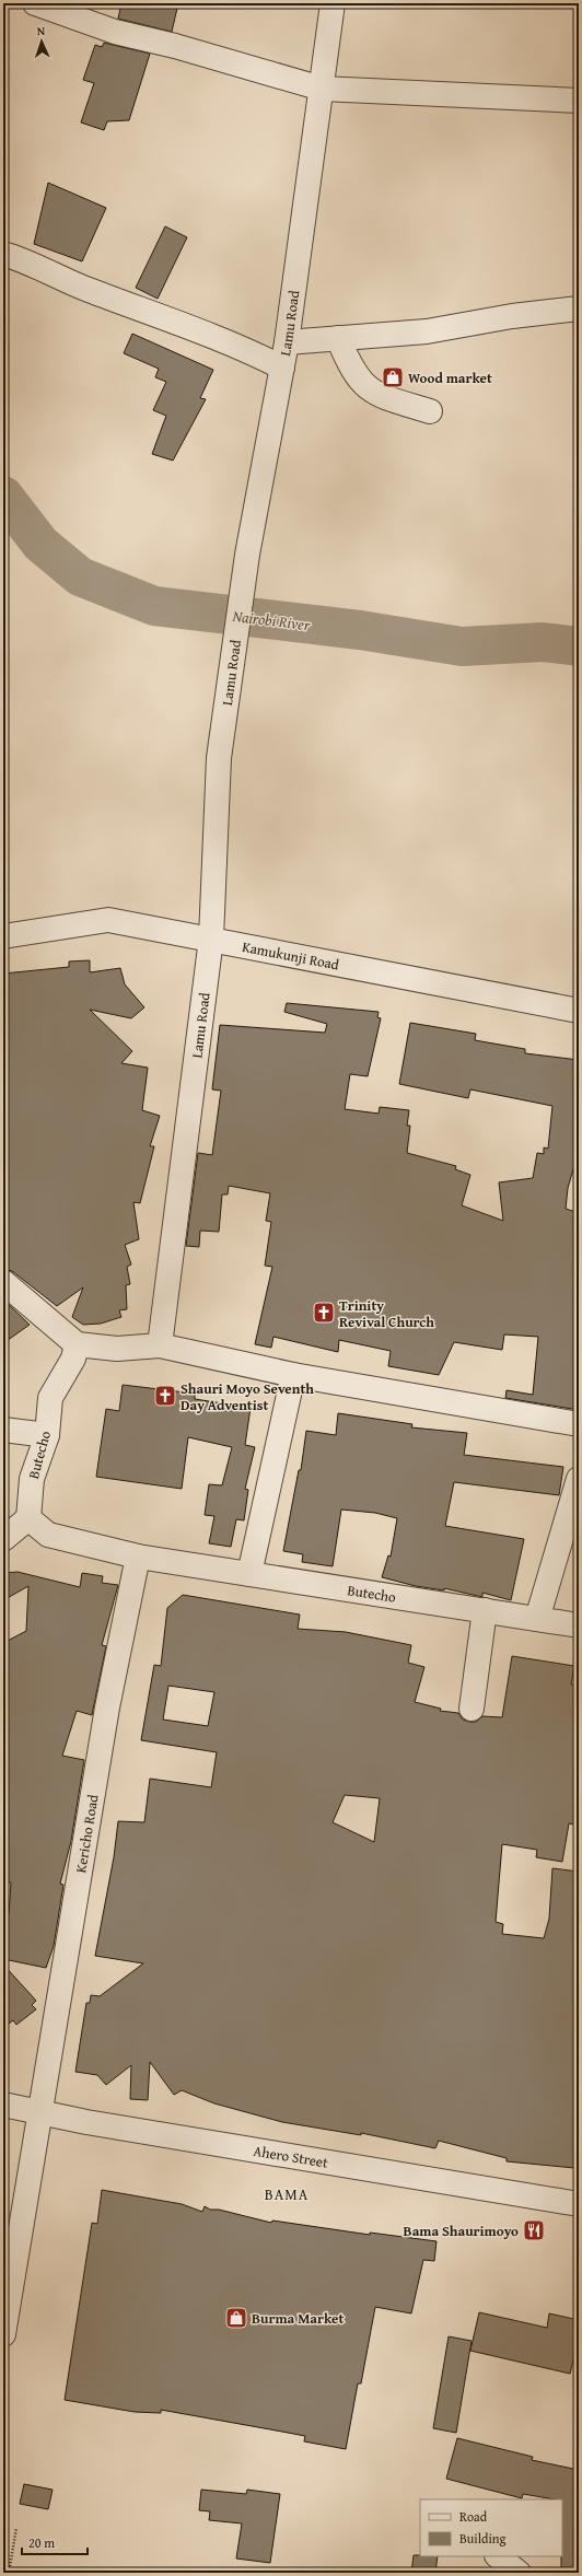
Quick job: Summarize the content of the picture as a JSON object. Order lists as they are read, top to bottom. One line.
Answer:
{"streets":{"street":["Lamu Road","Kamukunji Road","Butecho","Kericho Road","Ahero Street"]},"crossings":[["Lamu Road","Kamukunji Road"],["Butecho","Kericho Road"],["Kericho Road","Ahero Street"]],"districts":["BAMA"],"water":["Nairobi River"],"places":{"shop":["Wood market","Burma Market"],"church":["Trinity Revival Church","Shauri Moyo Seventh Day Adventist"],"restaurant":["Bama Shaurimoyo"]},"legend":["Road","Building"],"scale_bar":"20 m","north":"top"}
